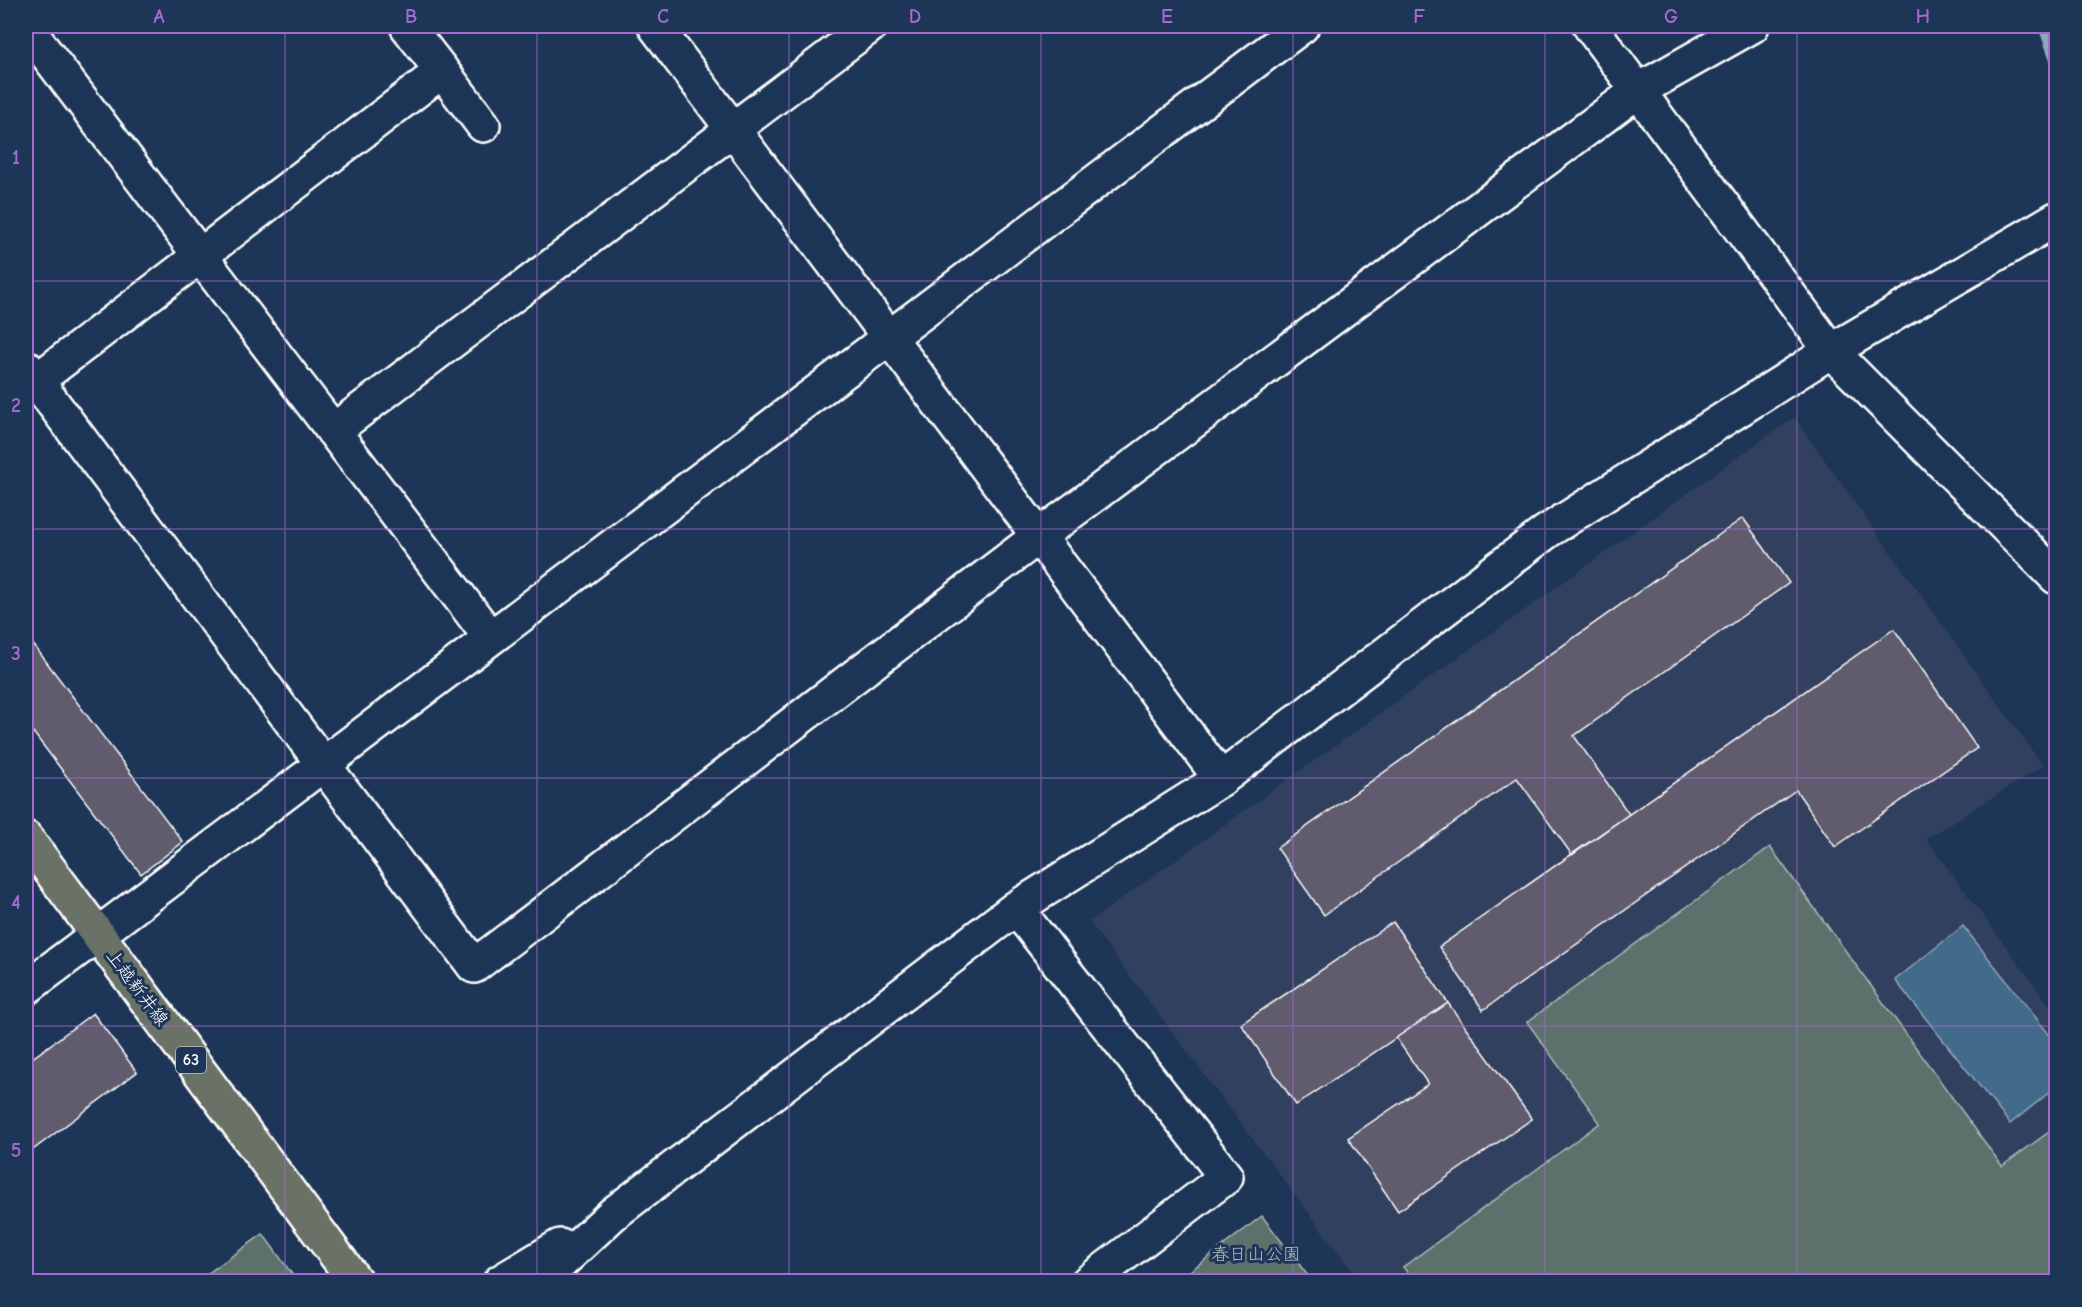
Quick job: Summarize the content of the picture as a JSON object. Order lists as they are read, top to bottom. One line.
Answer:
{"streets":{"main road":["上越新井線","63"]},"parks":["春日山公園"],"grid":{"columns":["A","B","C","D","E","F","G","H"],"rows":["1","2","3","4","5"]}}
